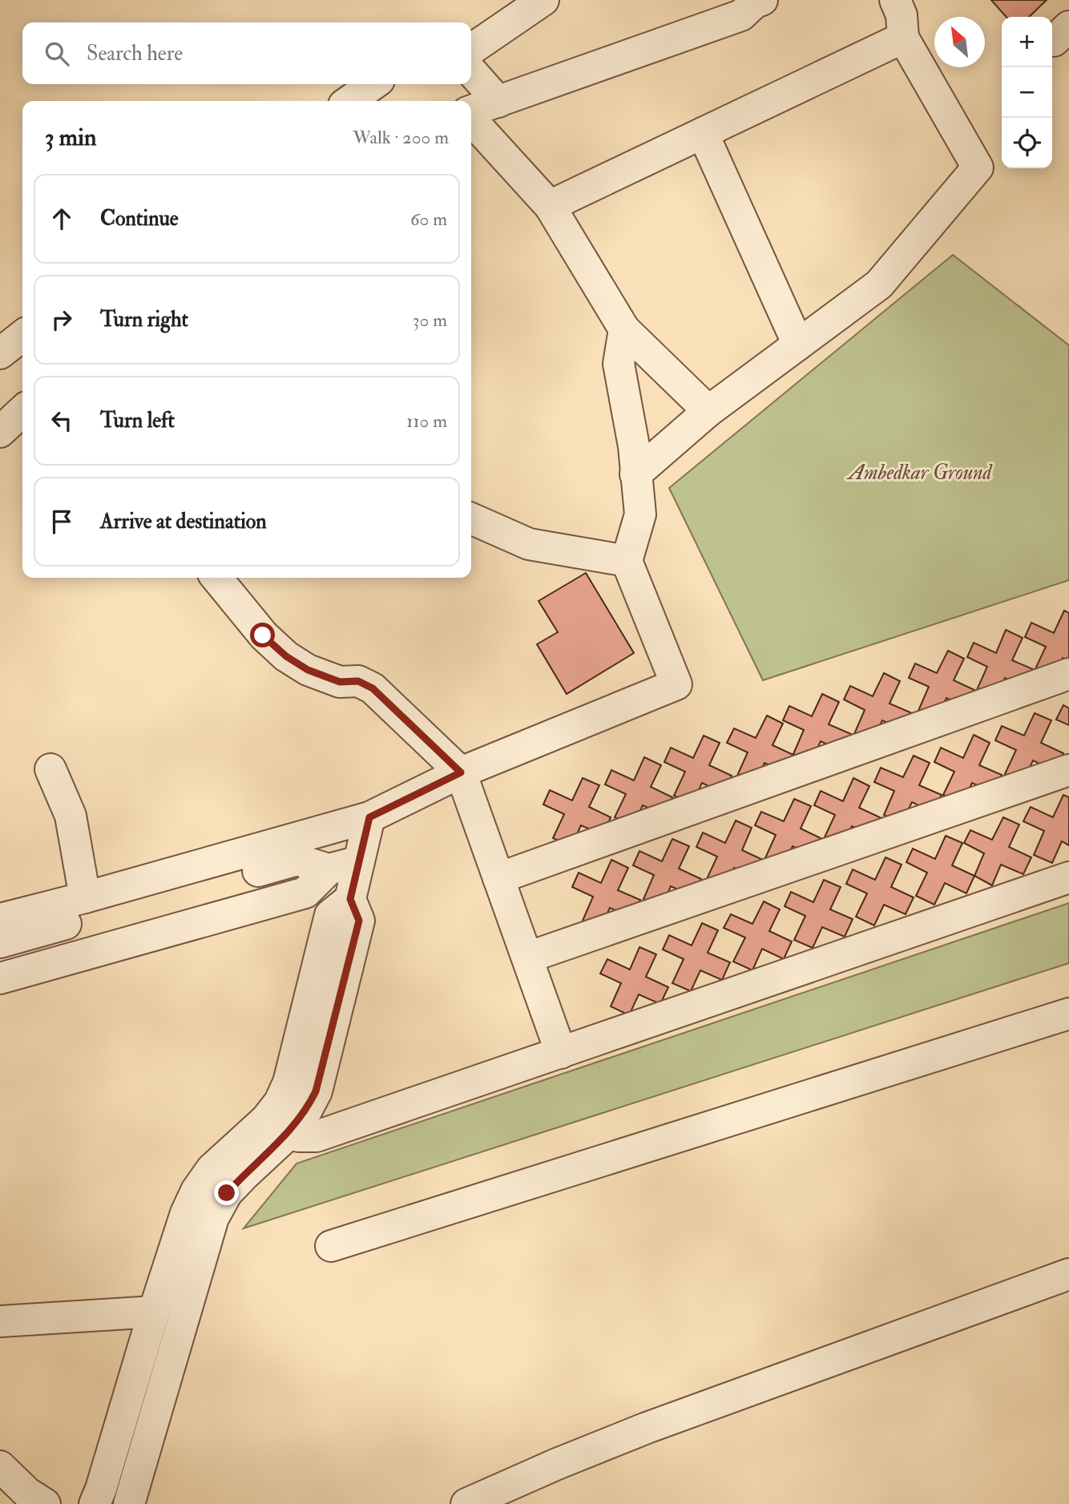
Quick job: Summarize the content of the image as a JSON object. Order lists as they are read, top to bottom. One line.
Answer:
{"parks":["Ambedkar Ground"],"north":"top left","page":{"map_buttons":["+","−"],"search":"Search here","heading":["3 min","Walk · 200 m"],"list":[["Continue","60 m"],["Turn right","30 m"],["Turn left","110 m"],"Arrive at destination"]}}
